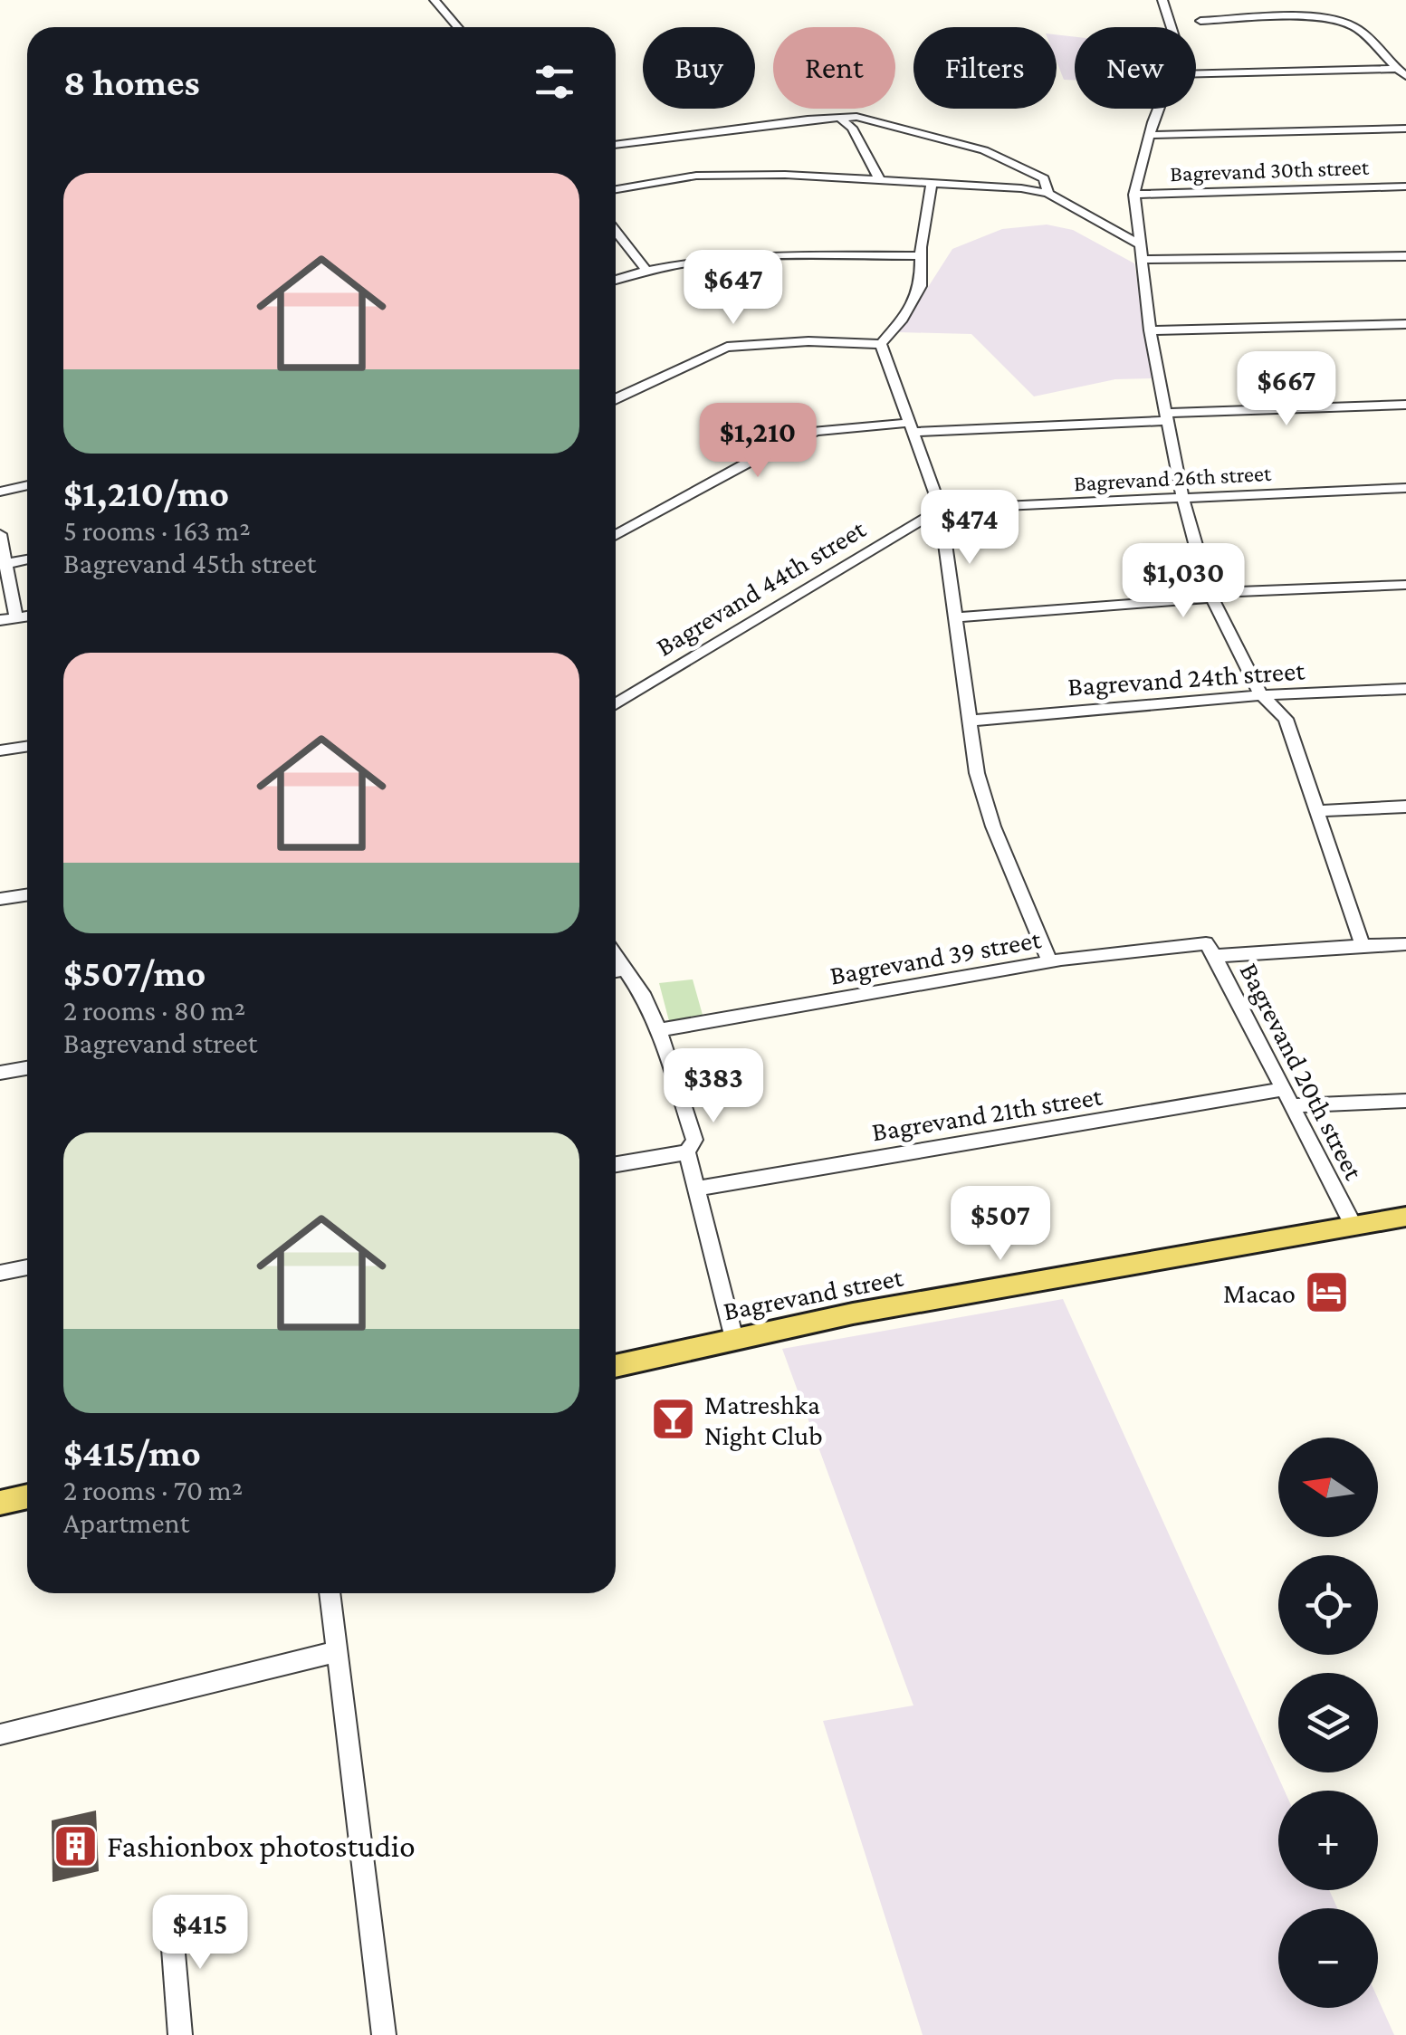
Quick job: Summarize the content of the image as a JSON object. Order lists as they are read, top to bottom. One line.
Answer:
{"streets":{"main road":["Bagrevand street"],"street":["Bagrevand 30th street","Bagrevand 26th street","Bagrevand 44th street","Bagrevand 24th street","Bagrevand 39 street","Bagrevand 20th street","Bagrevand 21th street"]},"crossings":[["Bagrevand 26th street","Bagrevand 44th street"],["Bagrevand 39 street","Bagrevand 20th street"],["Bagrevand 20th street","Bagrevand 21th street"],["Bagrevand 20th street","Bagrevand street"]],"places":{"hotel":["Macao"],"bar":["Matreshka Night Club"],"building":["Fashionbox photostudio"]},"north":"left","page":{"chip":["Buy","Rent","Filters","New"],"heading":"8 homes","list":[{"name":"$1,210/mo","note":"5 rooms · 163 m² · Bagrevand 45th street"},{"name":"$507/mo","note":"2 rooms · 80 m² · Bagrevand street"},{"name":"$415/mo","note":"2 rooms · 70 m² · Apartment"}],"price":["$647","$667","$1,210","$474","$1,030","$383","$507","$415"],"map_buttons":["+","−"]}}
